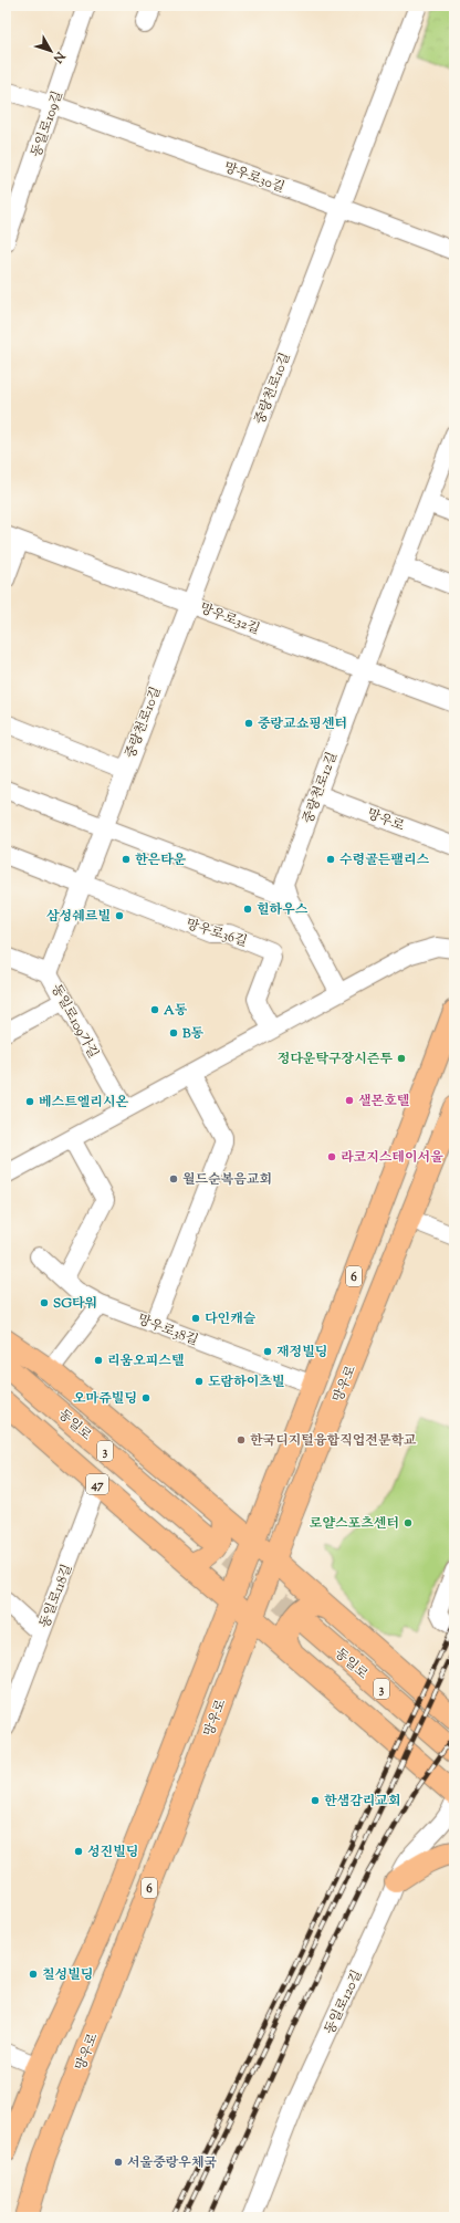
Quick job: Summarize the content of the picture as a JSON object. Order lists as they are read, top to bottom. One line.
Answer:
{"streets":{"main road":["망우로","6","동일로","3","47"],"street":["동일로109길","망우로30길","중랑천로10길","망우로32길","중랑천로12길","망우로36길","동일로109가길","망우로38길","동일로118길","동일로120길"]},"crossings":[["동일로109길","망우로30길"],["망우로30길","중랑천로10길"],["중랑천로10길","망우로32길"],["중랑천로10길","망우로36길"],["중랑천로10길","동일로109가길"],["망우로32길","중랑천로12길"],["중랑천로12길","망우로"],["망우로","6"],["망우로","47"],["6","망우로38길"],["47","동일로118길"]],"places":["중랑교쇼핑센터","한은타운","수령골든팰리스","힐하우스","삼성쉐르빌","A동","B동","정다운탁구장시즌투","샐몬호텔","베스트엘리시온","라코지스테이서울","월드순복음교회","SG타워","다인캐슬","재정빌딩","리움오피스텔","도람하이츠빌","오마쥬빌딩","한국디지털융합직업전문학교","로얄스포츠센터","한샘감리교회","성진빌딩","칠성빌딩","서울중랑우체국"],"north":"bottom right"}
